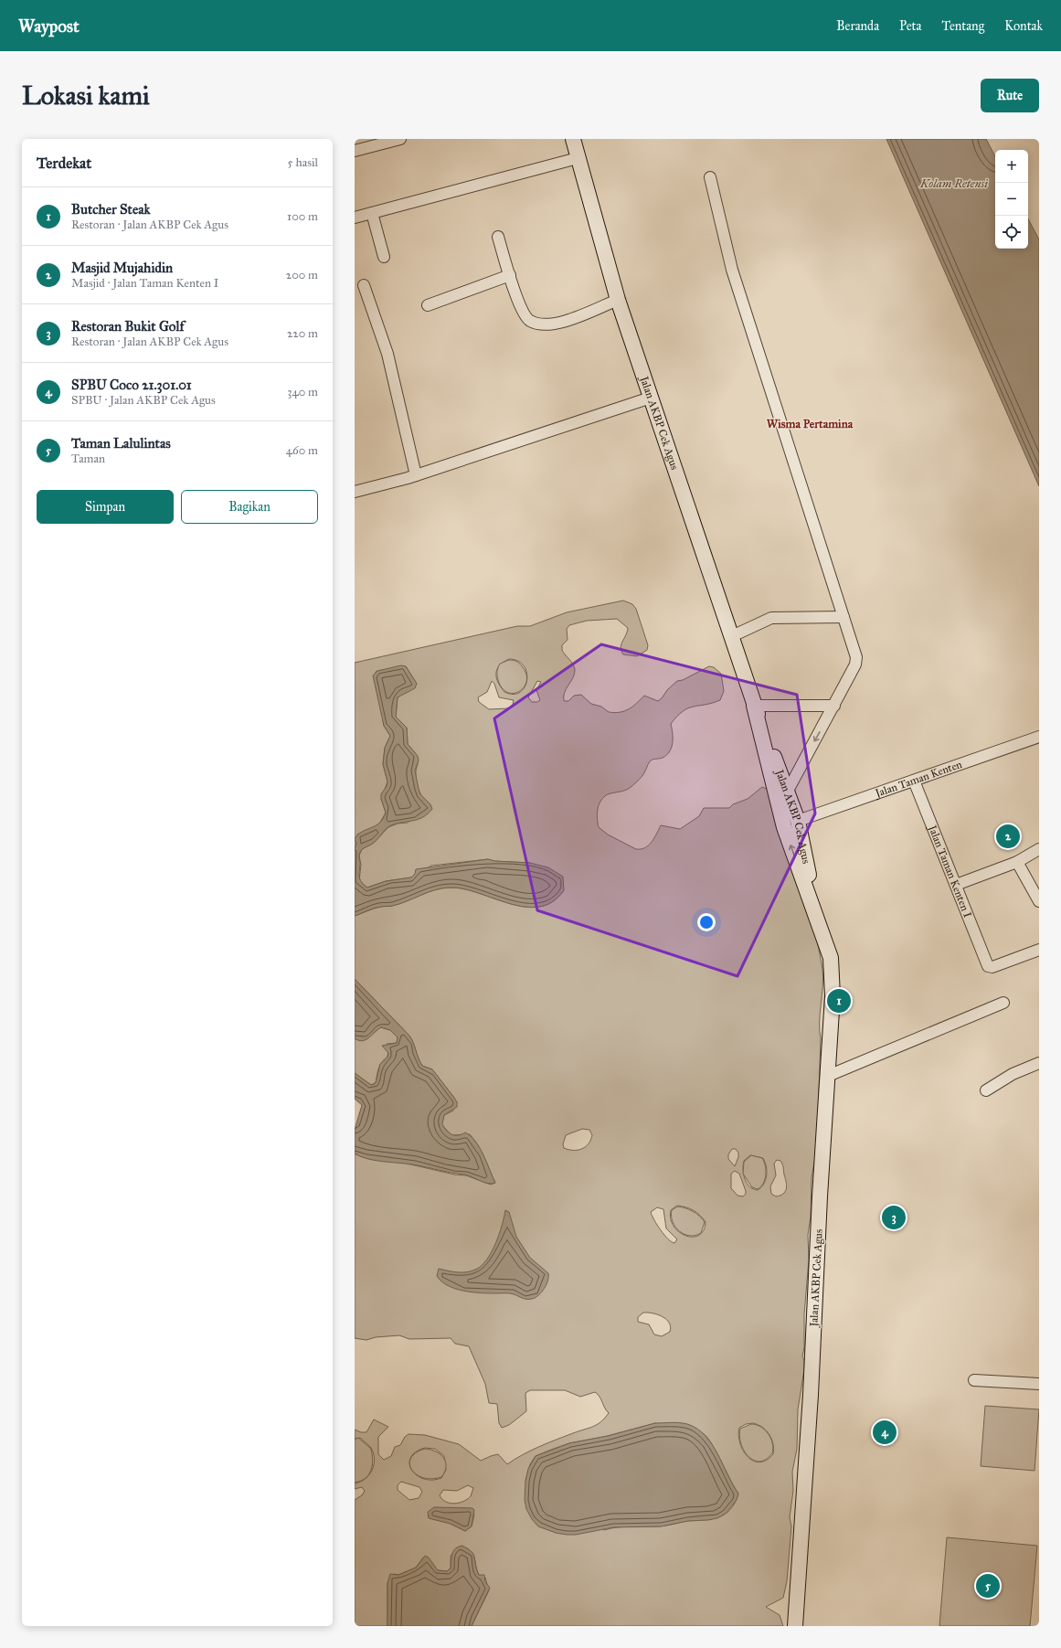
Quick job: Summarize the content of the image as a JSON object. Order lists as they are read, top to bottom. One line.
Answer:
{"streets":{"main road":["Jalan AKBP Cek Agus"],"street":["Jalan Taman Kenten","Jalan Taman Kenten I"]},"crossings":[["Jalan AKBP Cek Agus","Jalan Taman Kenten"],["Jalan Taman Kenten","Jalan Taman Kenten I"]],"districts":["Wisma Pertamina"],"water":["Kolam Retensi"],"page":{"header":"Waypost","nav":["Beranda","Peta","Tentang","Kontak"],"buttons":["Rute",["Simpan","Bagikan"]],"title":"Lokasi kami","heading":["Terdekat","5 hasil"],"map_buttons":["+","−"],"list":[{"mark":"1","name":"Butcher Steak","note":"Restoran · Jalan AKBP Cek Agus","value":"100 m"},{"mark":"2","name":"Masjid Mujahidin","note":"Masjid · Jalan Taman Kenten I","value":"200 m"},{"mark":"3","name":"Restoran Bukit Golf","note":"Restoran · Jalan AKBP Cek Agus","value":"220 m"},{"mark":"4","name":"SPBU Coco 21.301.01","note":"SPBU · Jalan AKBP Cek Agus","value":"340 m"},{"mark":"5","name":"Taman Lalulintas","note":"Taman","value":"460 m"}],"pins":["2","1","3","4","5"]}}
